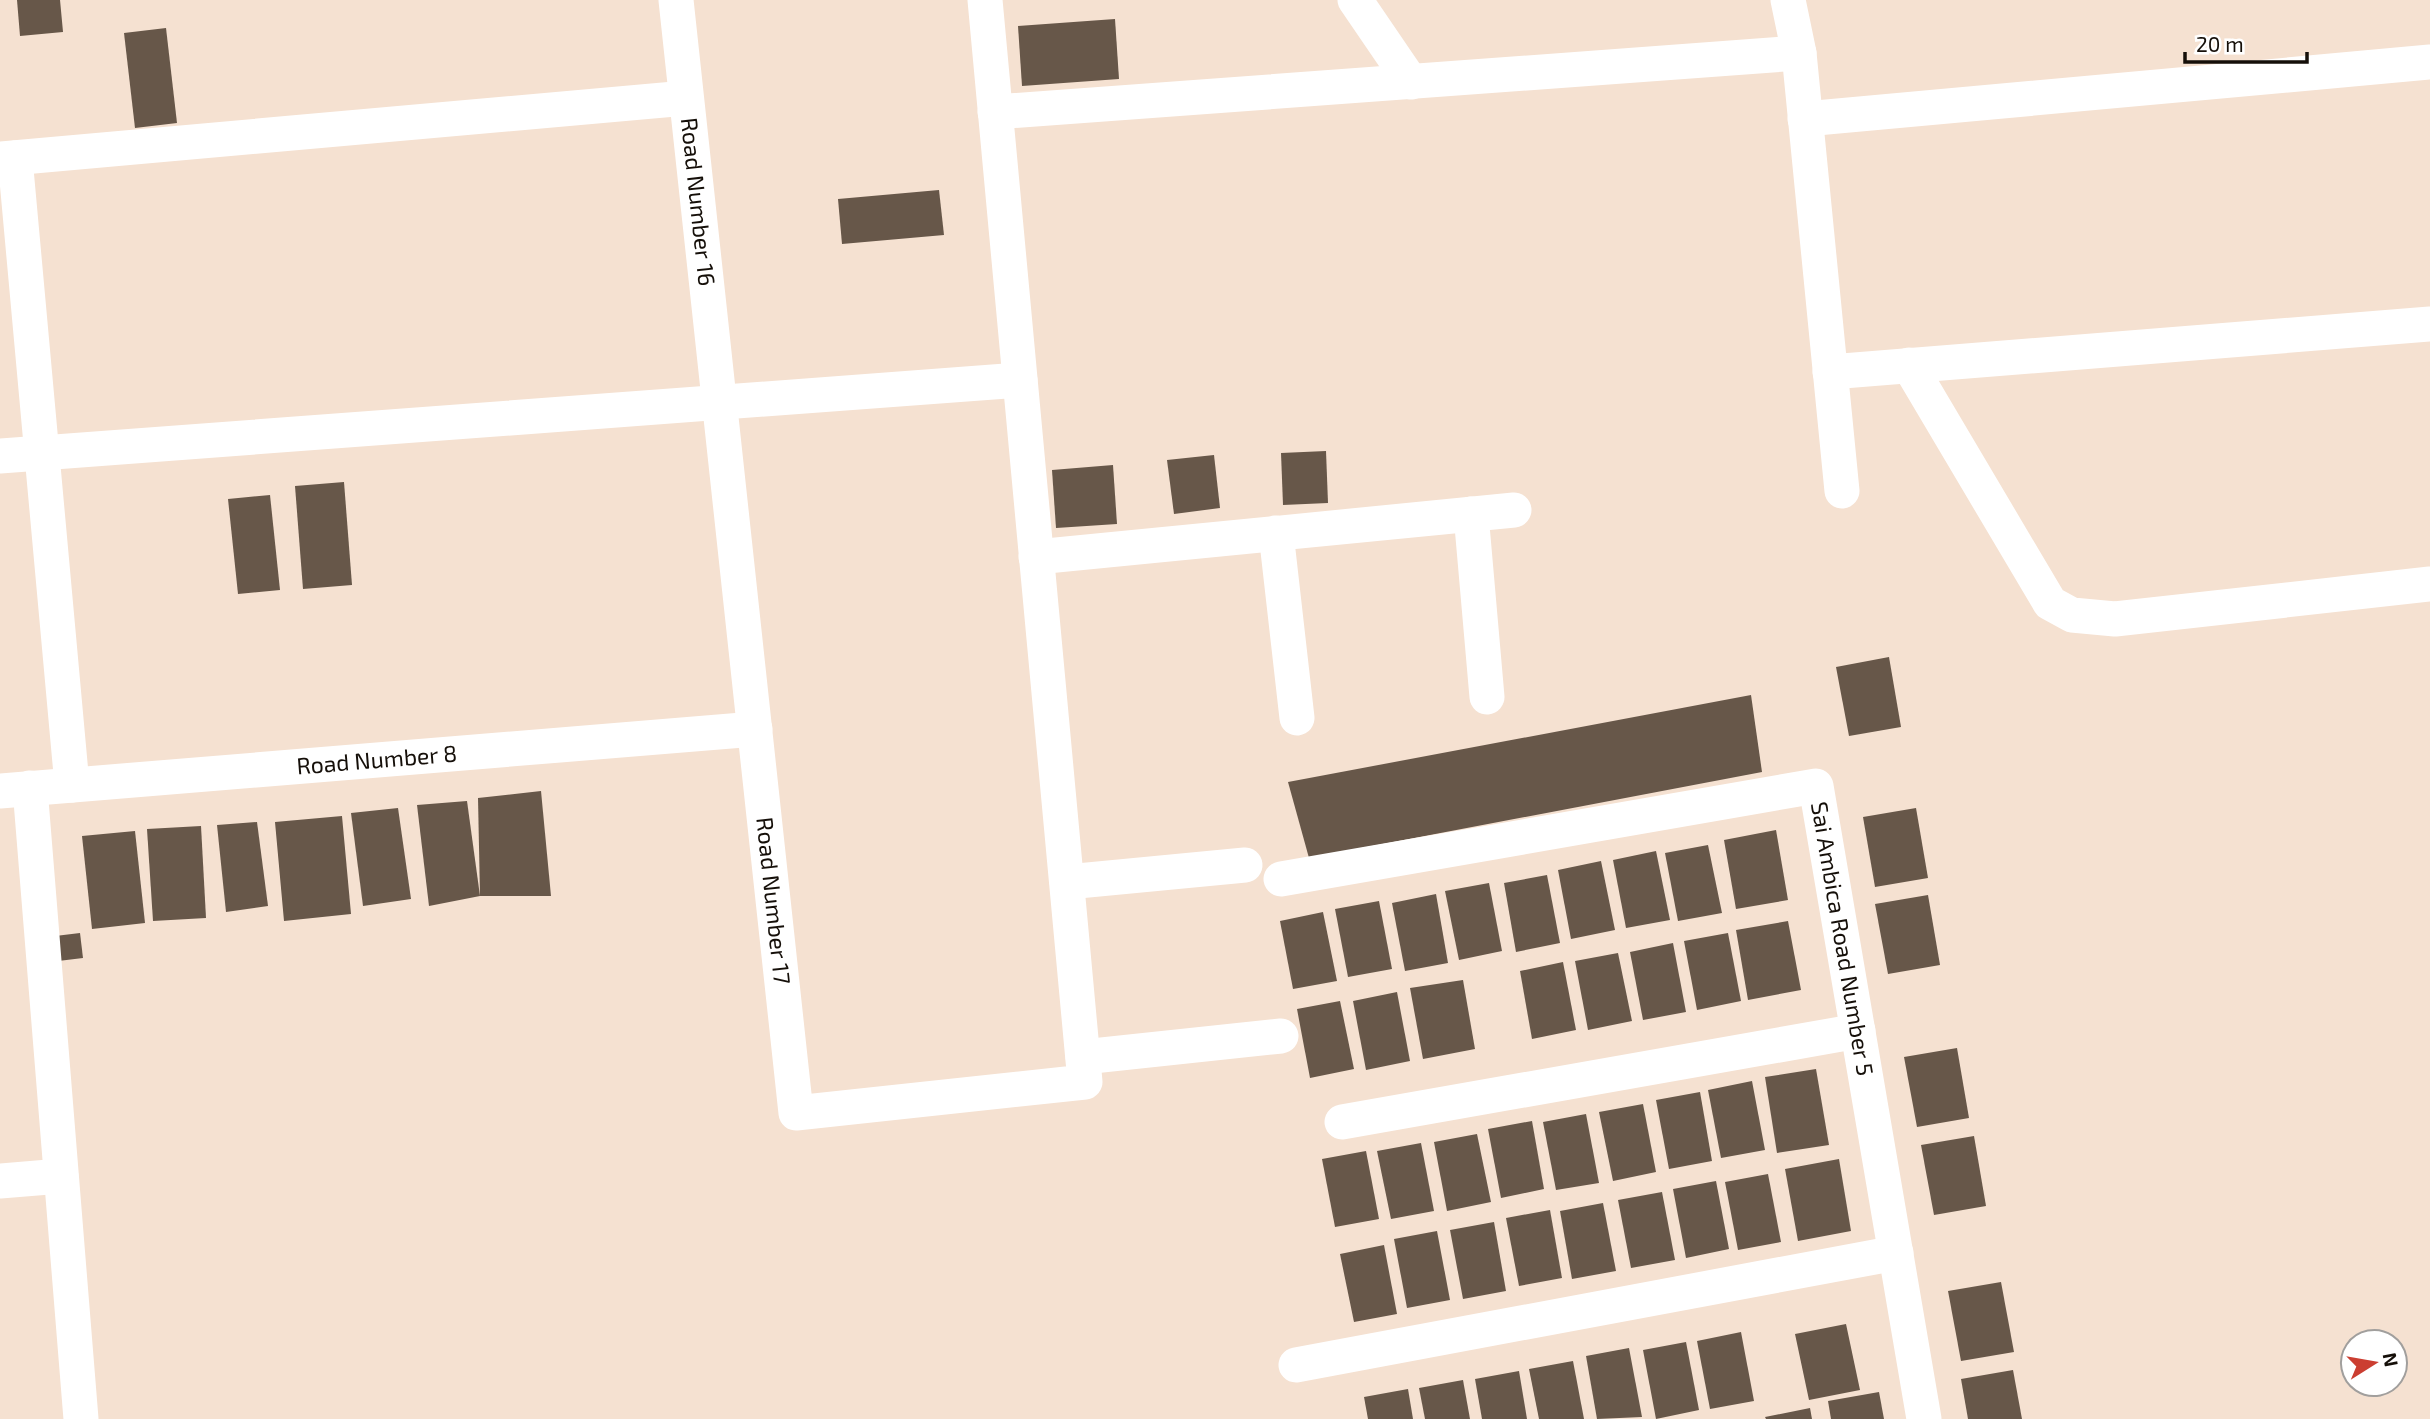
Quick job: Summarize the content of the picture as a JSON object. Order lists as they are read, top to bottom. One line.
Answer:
{"streets":{"street":["Road Number 16","Road Number 8","Road Number 17","Sai Ambica Road Number 5"]},"crossings":[["Road Number 16","Road Number 17"],["Road Number 8","Road Number 17"]],"scale_bar":"20 m","north":"right"}
